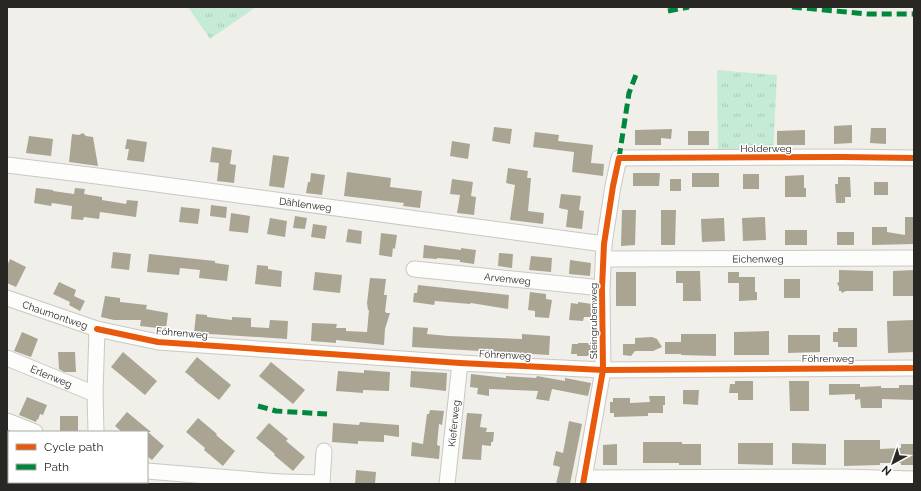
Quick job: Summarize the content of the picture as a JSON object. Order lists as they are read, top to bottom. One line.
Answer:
{"streets":{"street":["Holderweg","Dählenweg","Eichenweg","Arvenweg","Chaumontweg","Steingrubenweg","Föhrenweg","Erlenweg","Kieferweg"]},"crossings":[["Holderweg","Steingrubenweg"],["Dählenweg","Steingrubenweg"],["Eichenweg","Steingrubenweg"],["Arvenweg","Steingrubenweg"],["Chaumontweg","Föhrenweg"],["Chaumontweg","Erlenweg"],["Steingrubenweg","Föhrenweg"],["Föhrenweg","Kieferweg"]],"legend":["Cycle path","Path"],"north":"bottom left"}
